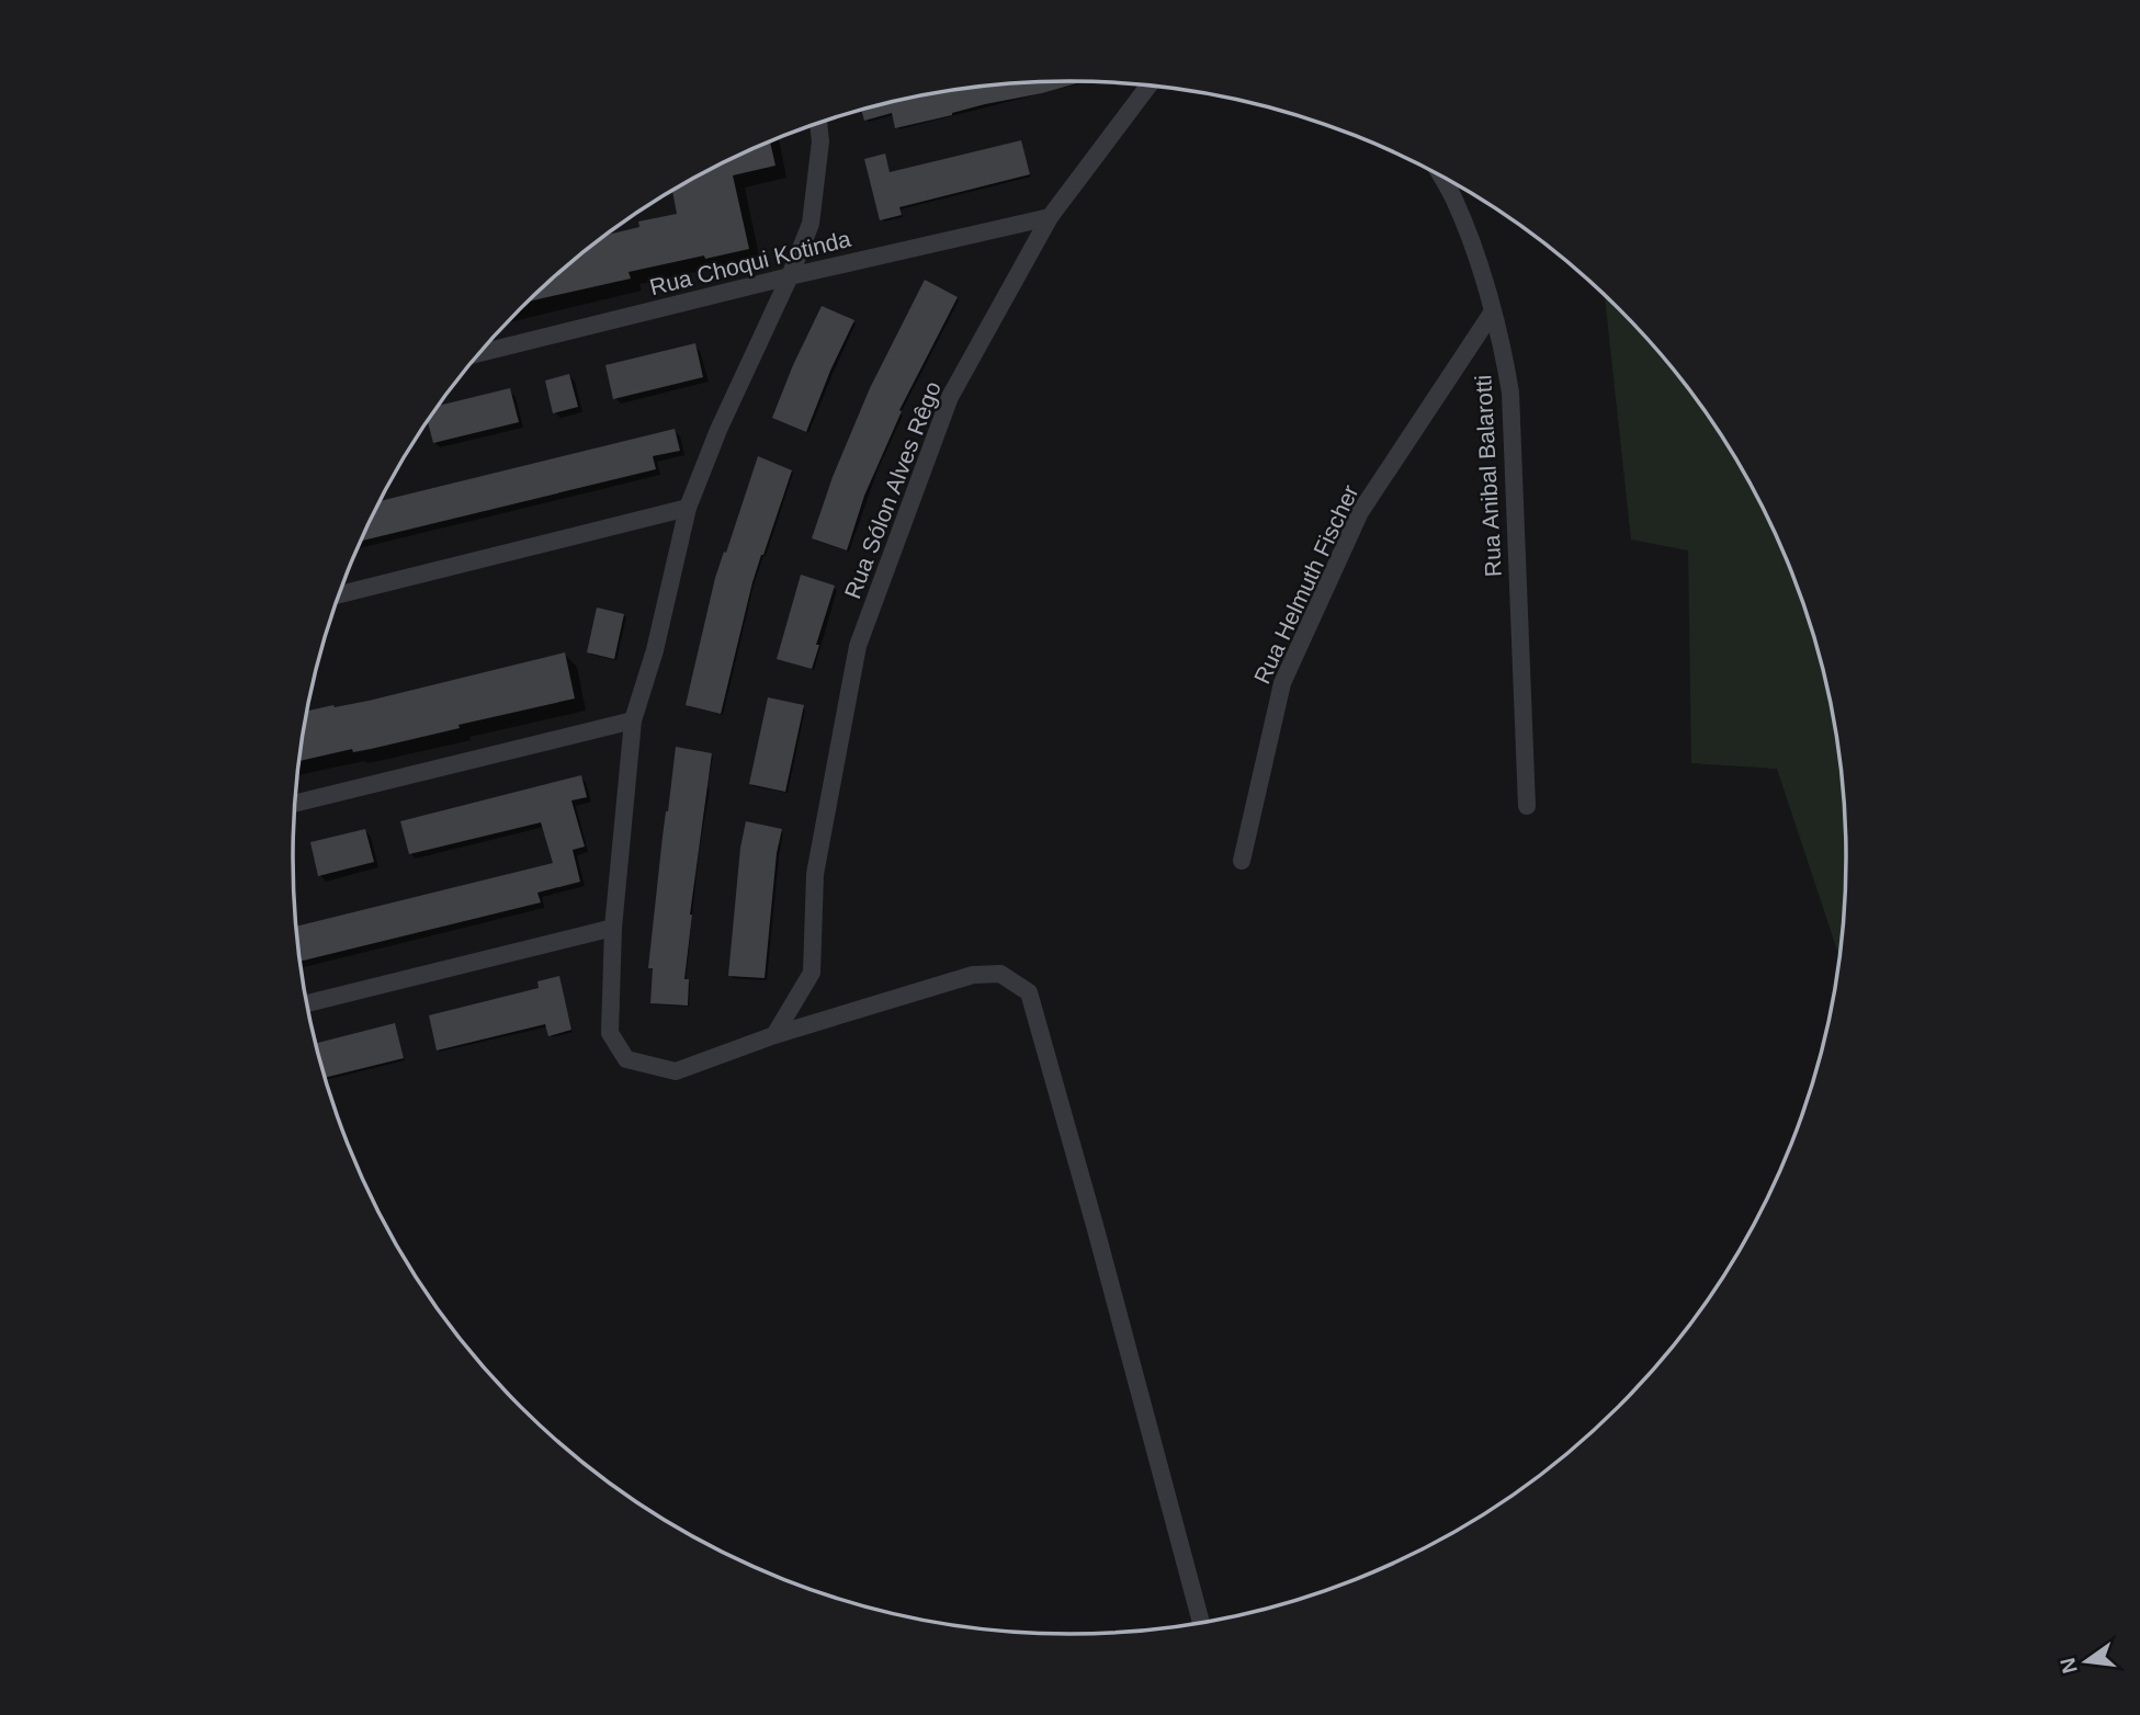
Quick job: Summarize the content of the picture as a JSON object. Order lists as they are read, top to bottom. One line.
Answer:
{"streets":{"street":["Rua Choqui Kotinda","Rua Anibal Balarotti","Rua Sólon Alves Rêgo","Rua Helmuth Fischer"]},"crossings":[["Rua Choqui Kotinda","Rua Sólon Alves Rêgo"],["Rua Anibal Balarotti","Rua Helmuth Fischer"]],"north":"left"}
